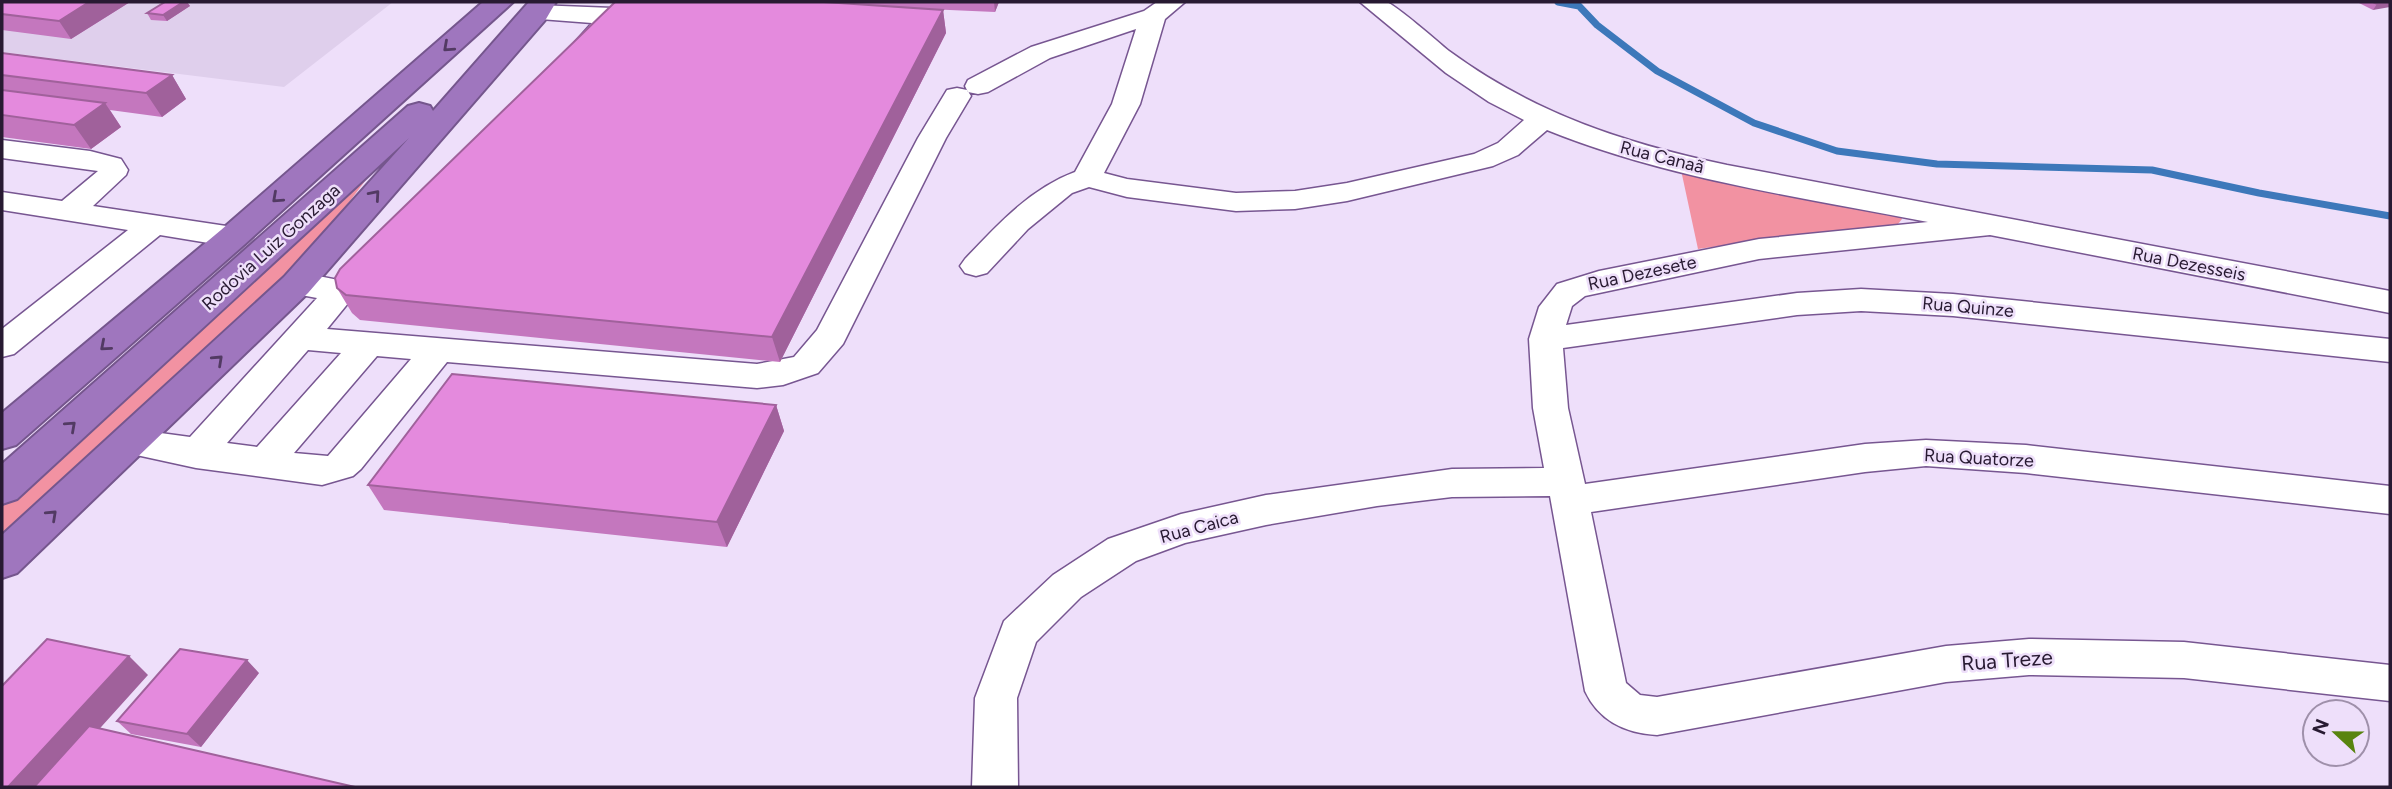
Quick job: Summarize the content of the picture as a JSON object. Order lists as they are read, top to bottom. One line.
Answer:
{"streets":{"highway":["Rodovia Luiz Gonzaga"],"street":["Rua Canaã","Rua Dezesseis","Rua Dezesete","Rua Quinze","Rua Quatorze","Rua Caica","Rua Treze"]},"crossings":[["Rua Canaã","Rua Dezesseis"],["Rua Canaã","Rua Dezesete"],["Rua Dezesseis","Rua Dezesete"],["Rua Dezesete","Rua Quinze"],["Rua Dezesete","Rua Quatorze"],["Rua Dezesete","Rua Caica"],["Rua Dezesete","Rua Treze"],["Rua Quatorze","Rua Caica"]],"north":"left"}
